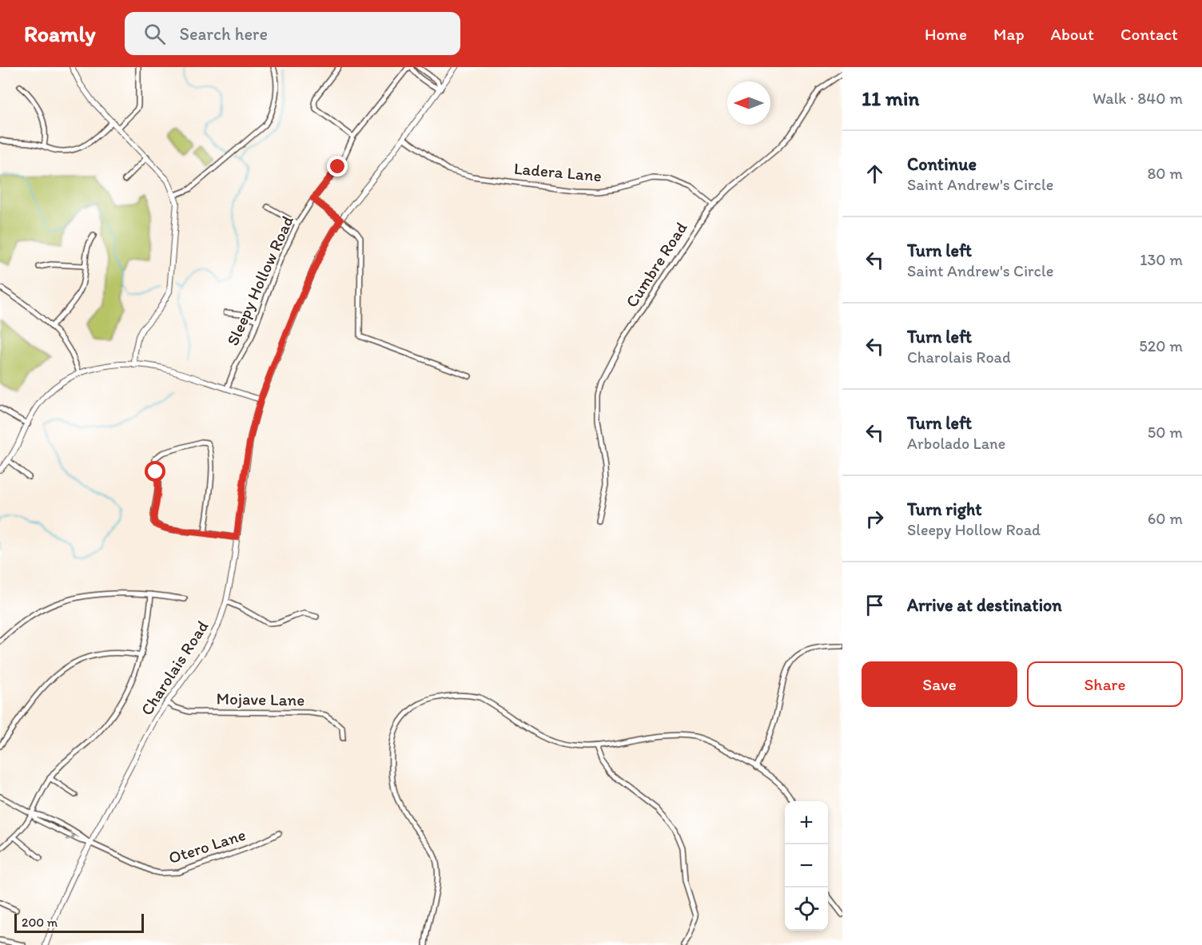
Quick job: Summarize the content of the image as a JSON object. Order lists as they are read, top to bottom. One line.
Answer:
{"streets":{"street":["Ladera Lane","Cumbre Road","Sleepy Hollow Road","Charolais Road","Mojave Lane","Otero Lane"]},"crossings":[["Ladera Lane","Cumbre Road"],["Ladera Lane","Charolais Road"],["Sleepy Hollow Road","Charolais Road"],["Charolais Road","Mojave Lane"],["Charolais Road","Otero Lane"]],"scale_bar":"200 m","north":"left","page":{"header":"Roamly","search":"Search here","nav":["Home","Map","About","Contact"],"heading":["11 min","Walk · 840 m"],"list":[["Continue","Saint Andrew's Circle","80 m"],["Turn left","Saint Andrew's Circle","130 m"],["Turn left","Charolais Road","520 m"],["Turn left","Arbolado Lane","50 m"],["Turn right","Sleepy Hollow Road","60 m"],"Arrive at destination"],"buttons":["Save","Share"],"map_buttons":["+","−"],"scale":"200 m"}}
